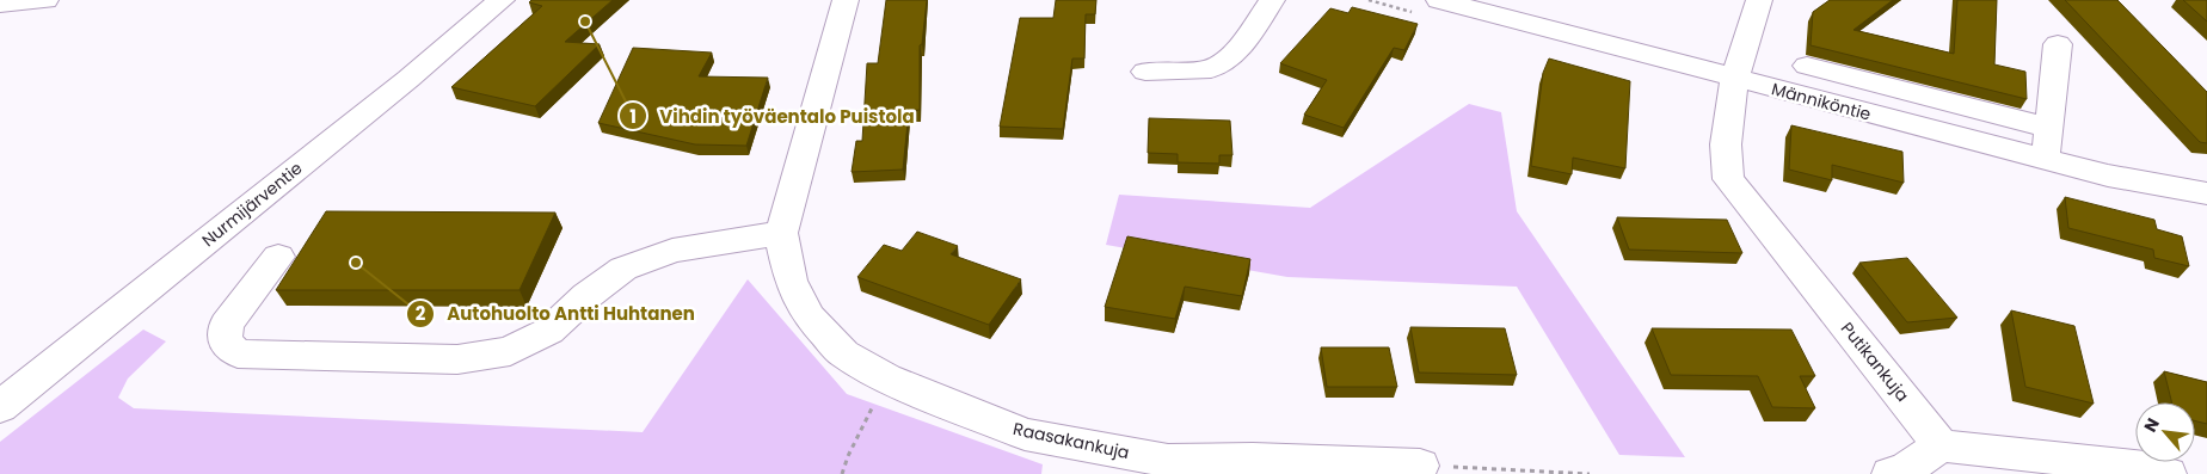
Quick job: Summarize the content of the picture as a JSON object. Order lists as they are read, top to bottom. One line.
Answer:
{"streets":{"street":["Männiköntie","Nurmijärventie","Putikankuja","Raasakankuja"]},"crossings":[["Männiköntie","Putikankuja"]],"places":["Vihdin työväentalo Puistola","Autohuolto Antti Huhtanen"],"north":"top left"}
